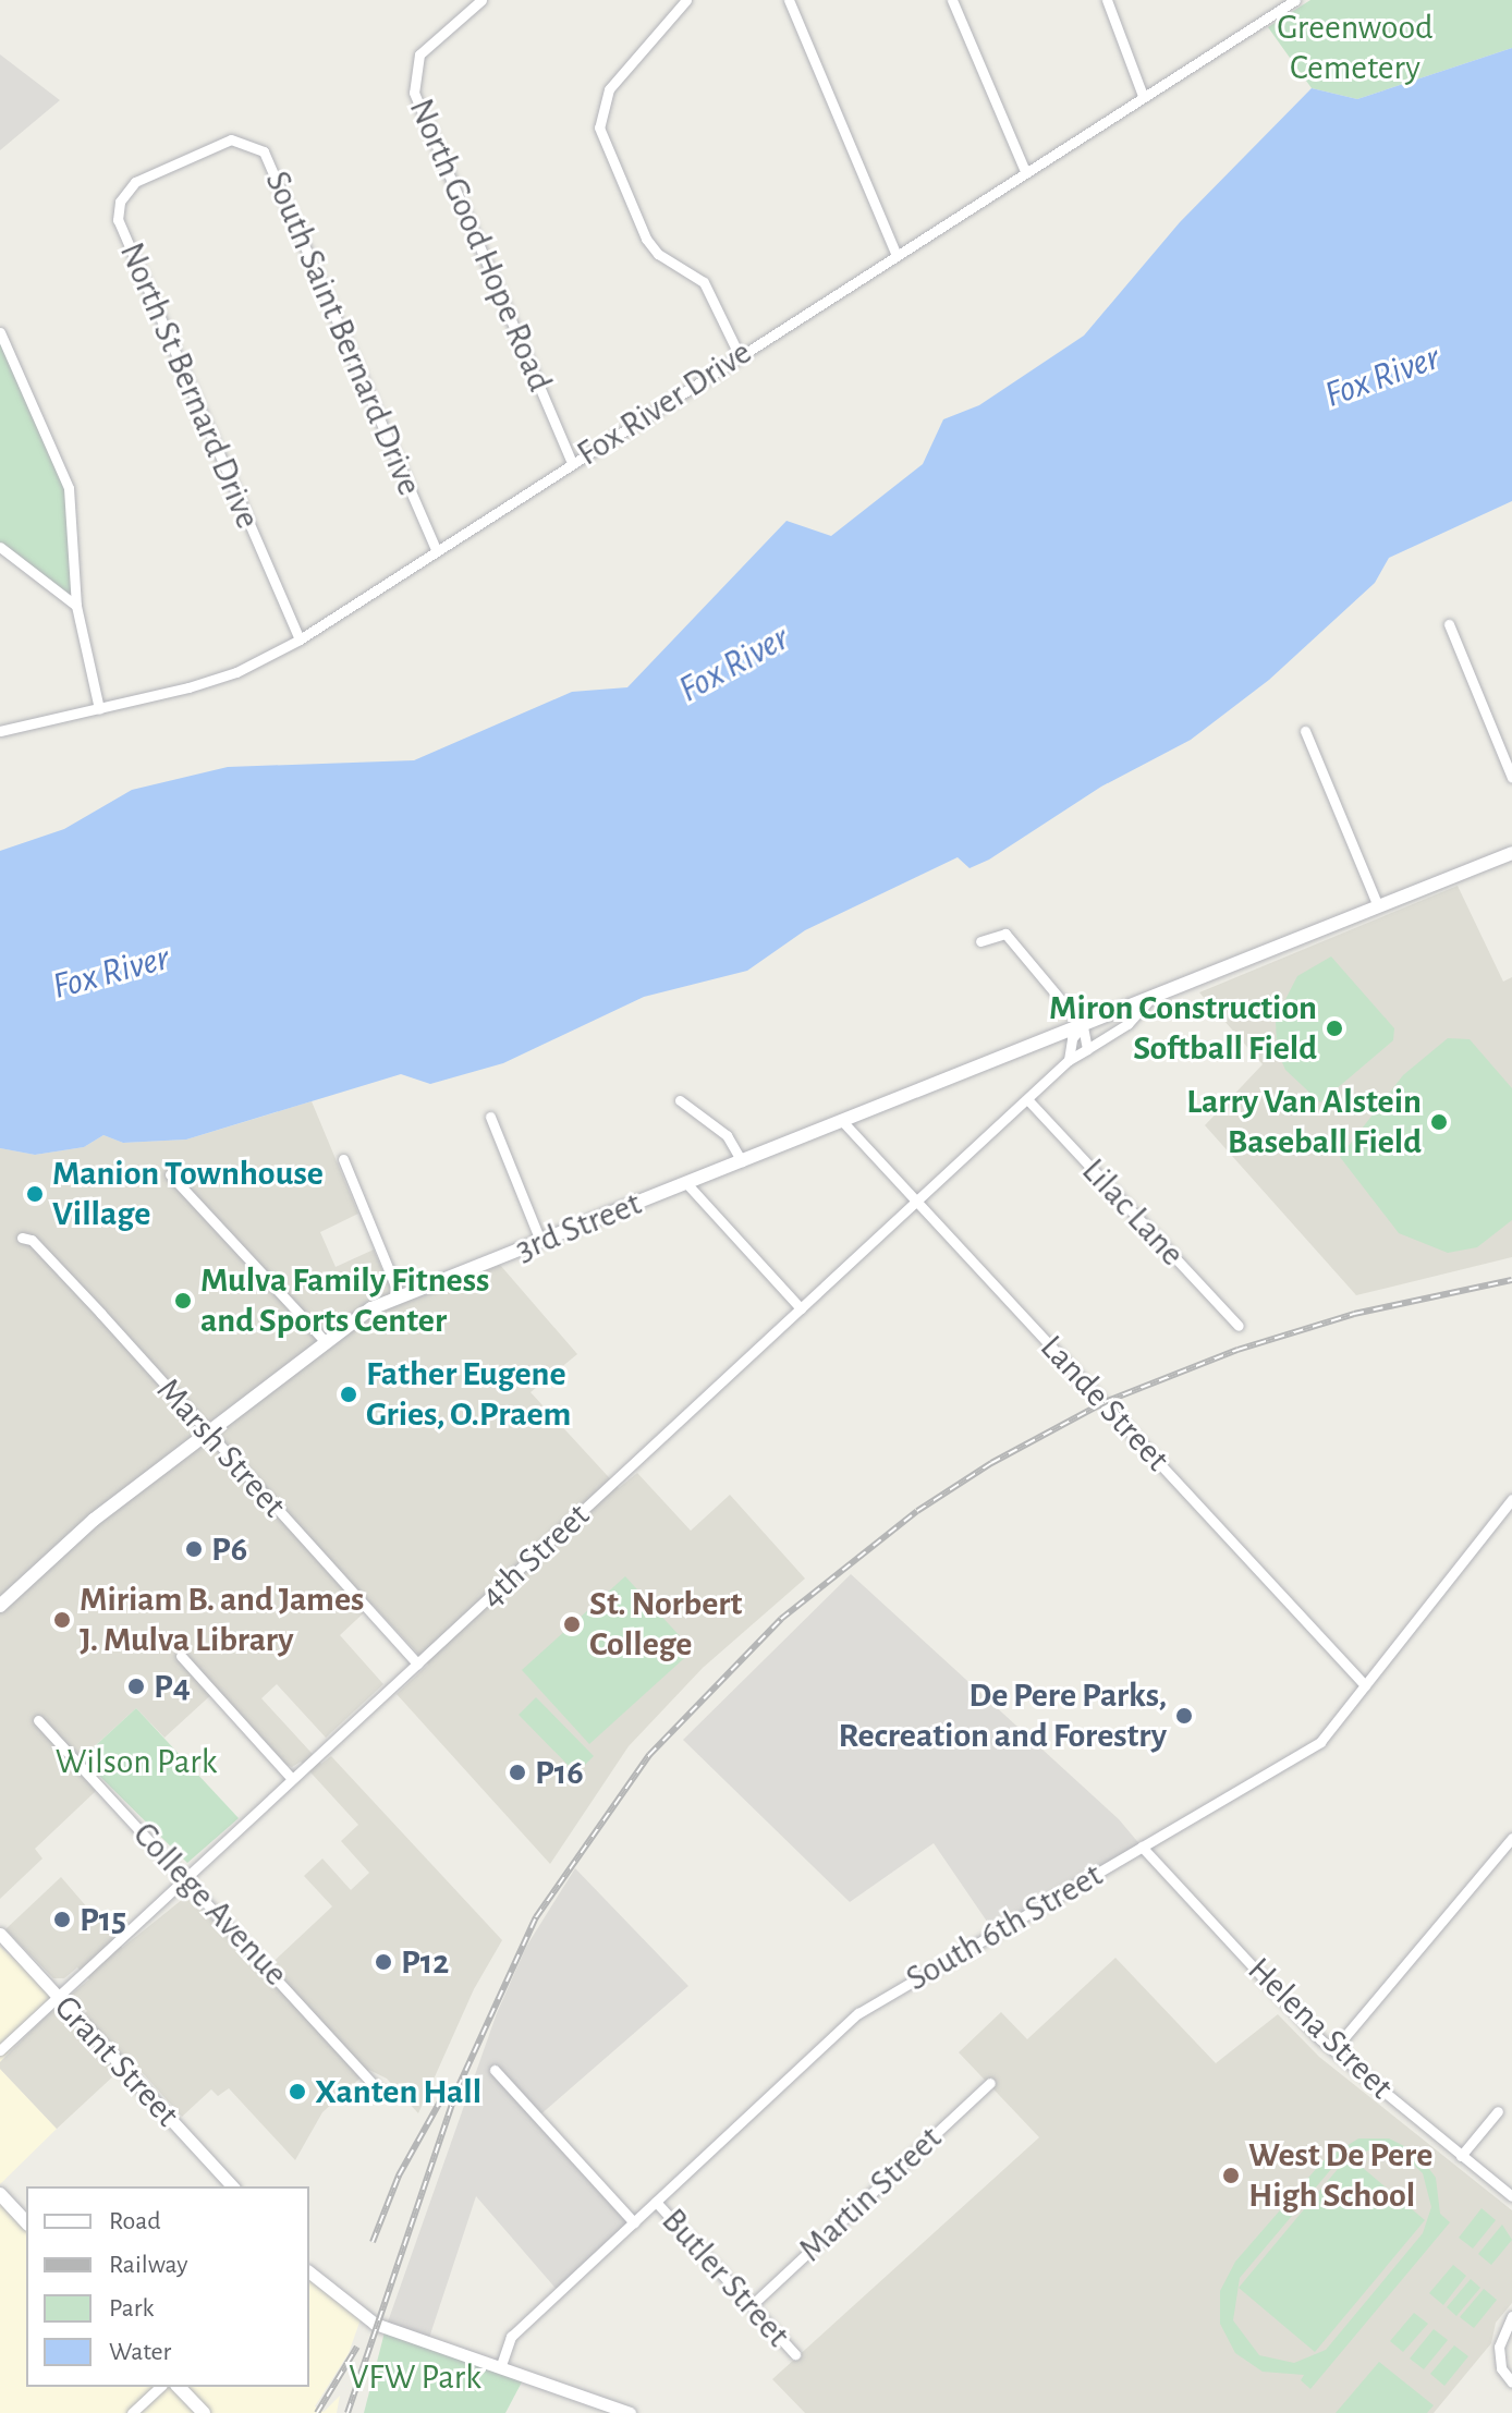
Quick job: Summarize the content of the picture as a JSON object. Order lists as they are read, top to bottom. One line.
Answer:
{"streets":{"main road":["3rd Street"],"street":["North Good Hope Road","South Saint Bernard Drive","North St Bernard Drive","Fox River Drive","Lilac Lane","Lande Street","Marsh Street","4th Street","College Avenue","South 6th Street","Helena Street","Grant Street","Martin Street","Butler Street"]},"crossings":[["North Good Hope Road","Fox River Drive"],["South Saint Bernard Drive","North St Bernard Drive"],["South Saint Bernard Drive","Fox River Drive"],["North St Bernard Drive","Fox River Drive"],["Lilac Lane","4th Street"],["3rd Street","Lande Street"],["3rd Street","Marsh Street"],["3rd Street","4th Street"],["Lande Street","4th Street"],["Lande Street","South 6th Street"],["Marsh Street","4th Street"],["4th Street","College Avenue"],["4th Street","Grant Street"],["South 6th Street","Helena Street"],["South 6th Street","Butler Street"],["Martin Street","Butler Street"]],"water":["Fox River"],"parks":["Greenwood Cemetery","Wilson Park","VFW Park"],"places":["Miron Construction Softball Field","Larry Van Alstein Baseball Field","Manion Townhouse Village","Mulva Family Fitness and Sports Center","Father Eugene Gries, O.Praem","P6","Miriam B. and James J. Mulva Library","St. Norbert College","P4","De Pere Parks, Recreation and Forestry","P16","P15","P12","Xanten Hall","West De Pere High School"],"legend":["Road","Railway","Park","Water"]}
